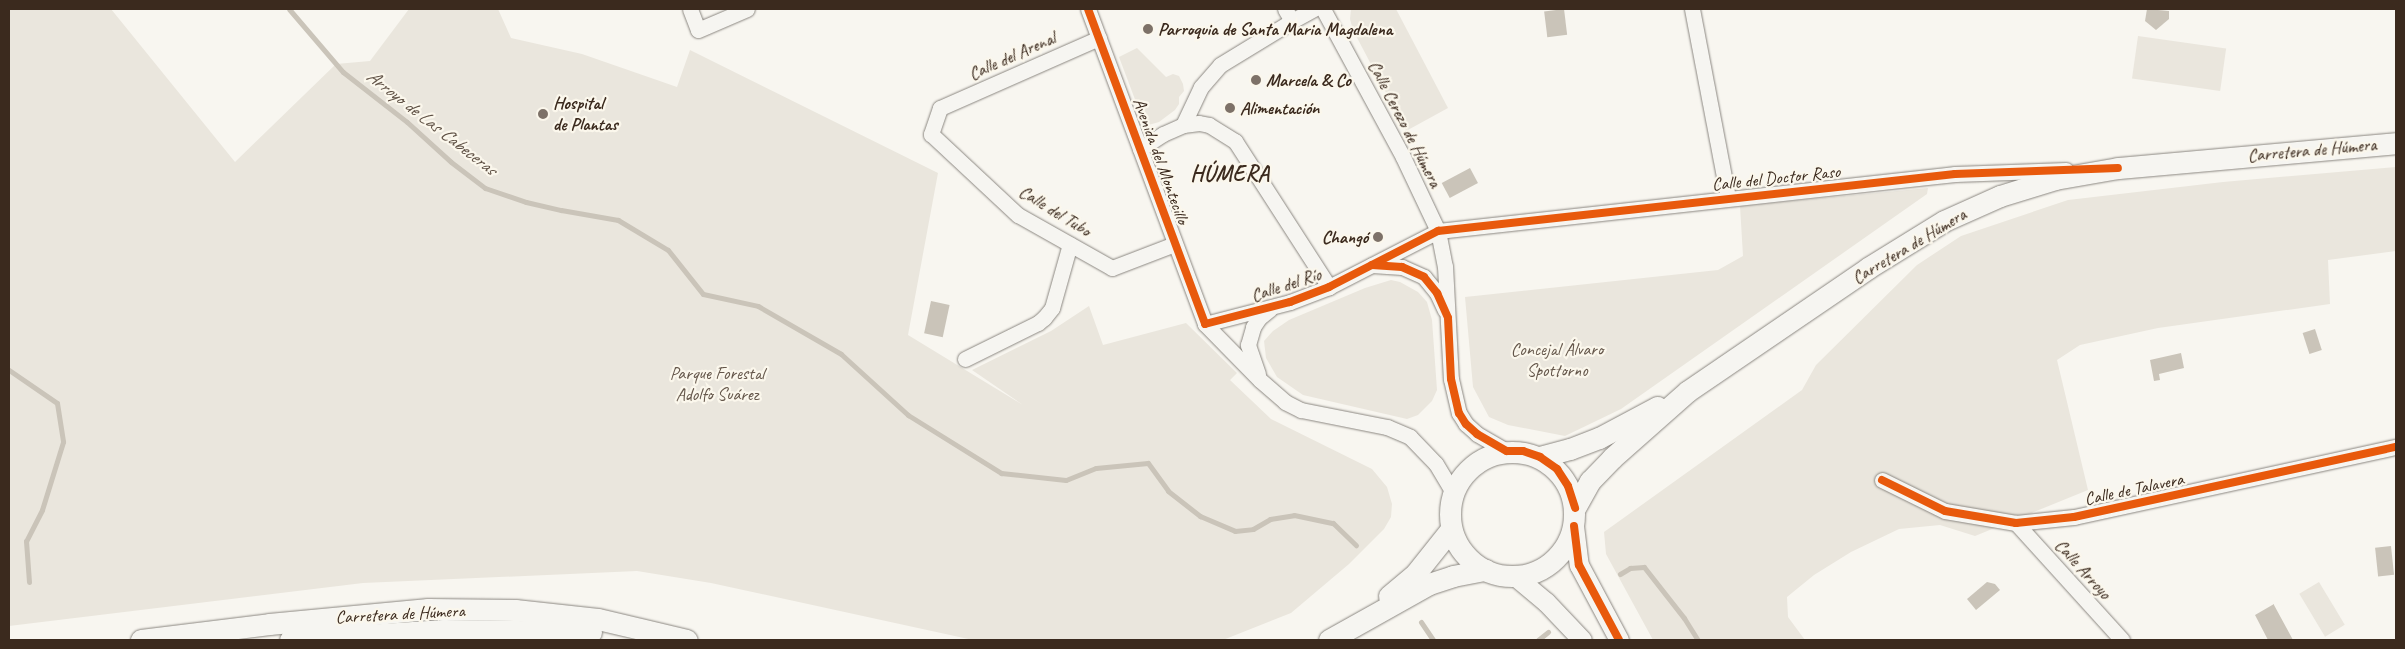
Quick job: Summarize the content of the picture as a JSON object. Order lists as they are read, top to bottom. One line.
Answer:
{"streets":{"main road":["Carretera de Húmera"],"street":["Calle del Arenal","Calle Cerezo de Húmera","Avenida del Montecillo","Calle del Doctor Raso","Calle del Tubo","Calle del Río","Calle de Talavera","Calle Arroyo"]},"crossings":[["Calle del Arenal","Avenida del Montecillo"],["Calle del Arenal","Calle del Tubo"],["Calle Cerezo de Húmera","Carretera de Húmera"],["Calle Cerezo de Húmera","Calle del Doctor Raso"],["Calle Cerezo de Húmera","Calle del Río"],["Carretera de Húmera","Calle del Doctor Raso"],["Avenida del Montecillo","Calle del Tubo"],["Avenida del Montecillo","Calle del Río"],["Calle del Doctor Raso","Calle del Río"],["Calle de Talavera","Calle Arroyo"]],"districts":["HÚMERA"],"water":["Arroyo de Las Cabeceras"],"parks":["Concejal Álvaro Spottorno","Parque Forestal Adolfo Suárez"],"places":["Parroquia de Santa Maria Magdalena","Marcela & Co","Alimentación","Hospital de Plantas","Changó"]}
